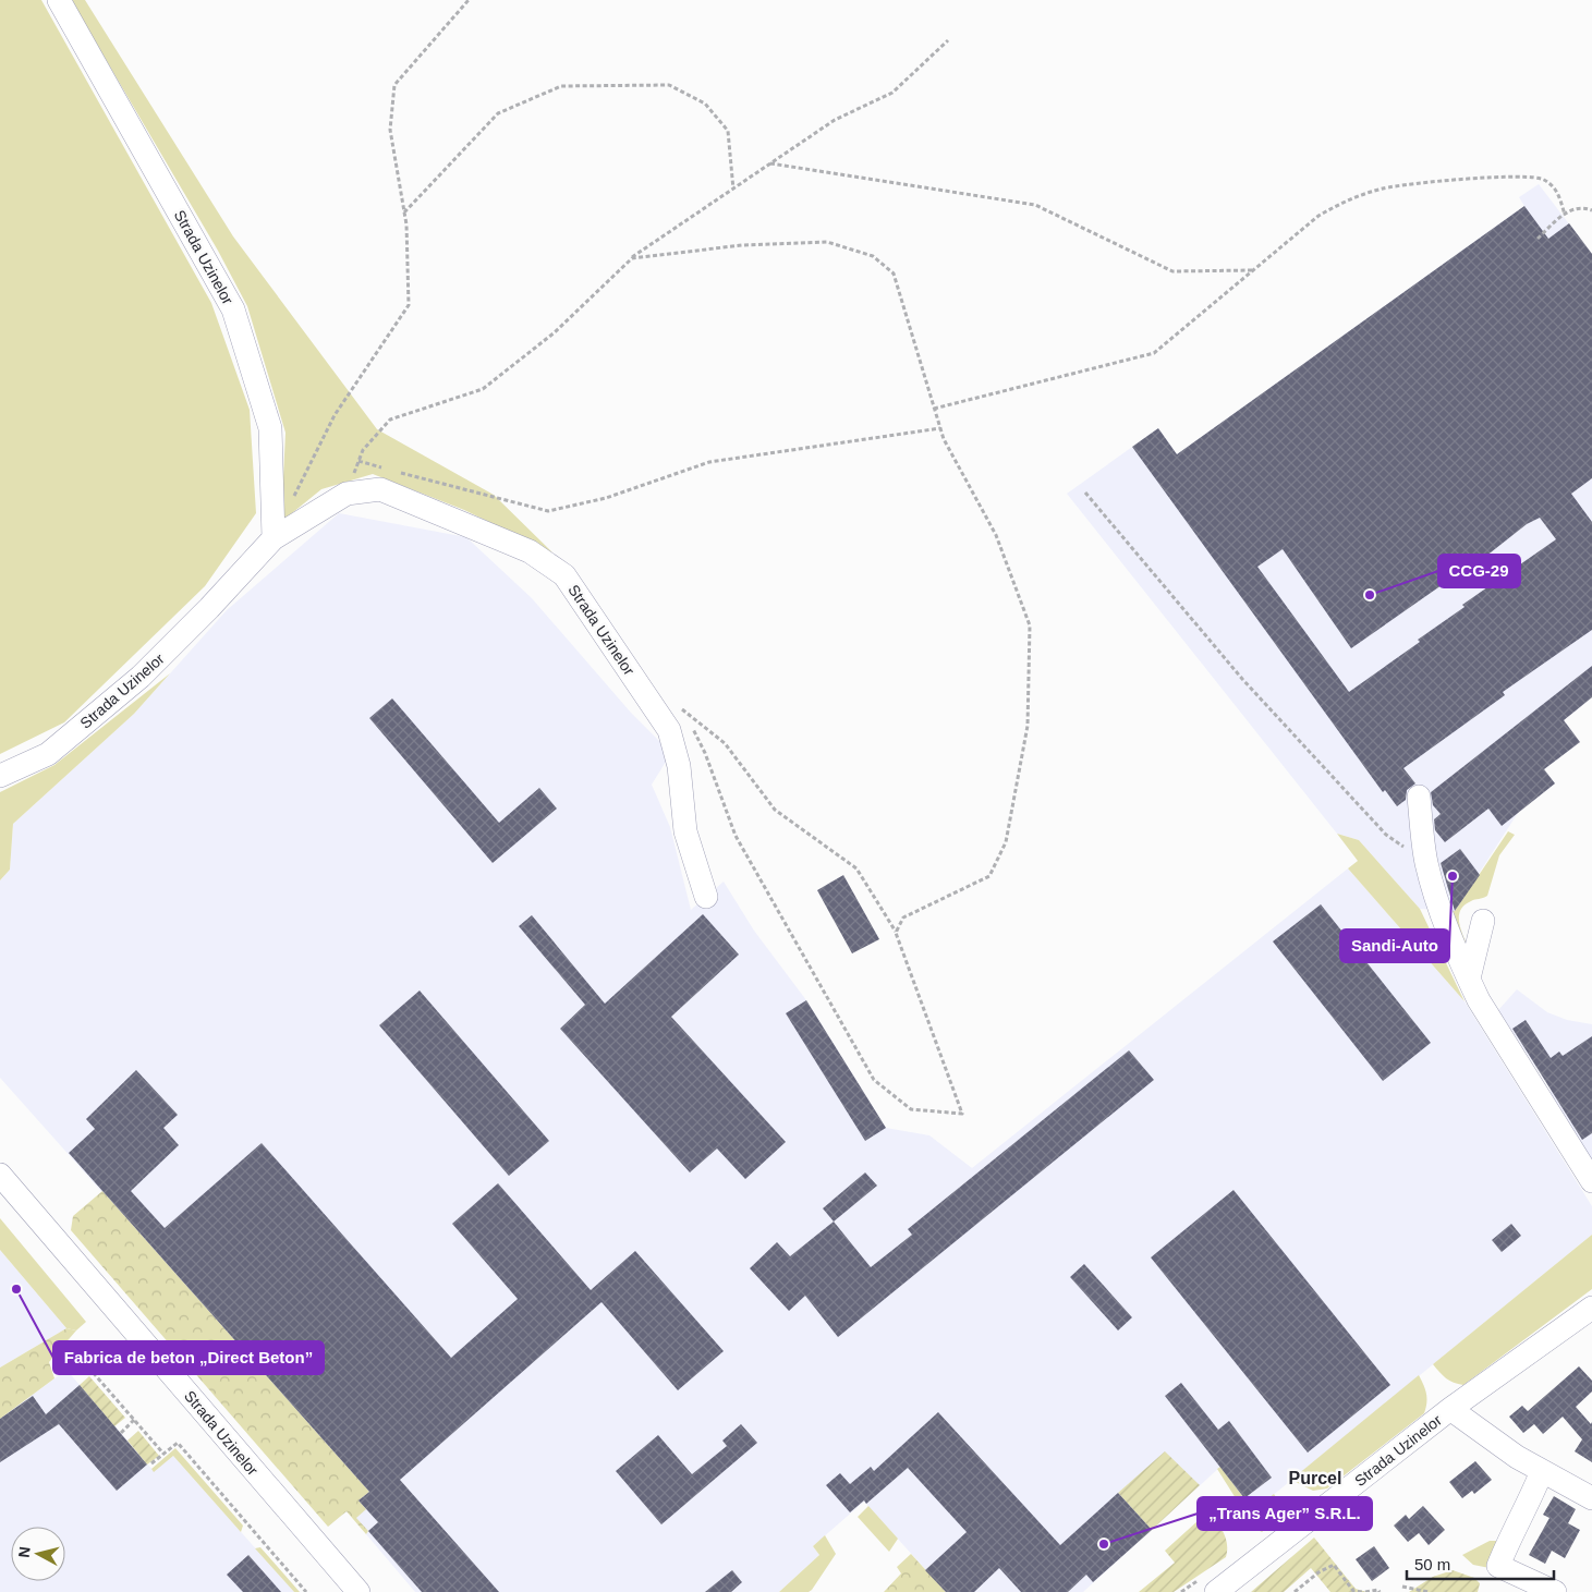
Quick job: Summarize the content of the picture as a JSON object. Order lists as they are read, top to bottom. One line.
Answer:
{"streets":{"street":["Strada Uzinelor"]},"districts":["Purcel"],"places":["CCG-29","Sandi-Auto","Fabrica de beton „Direct Beton”","„Trans Ager” S.R.L."],"scale_bar":"50 m","north":"left"}
